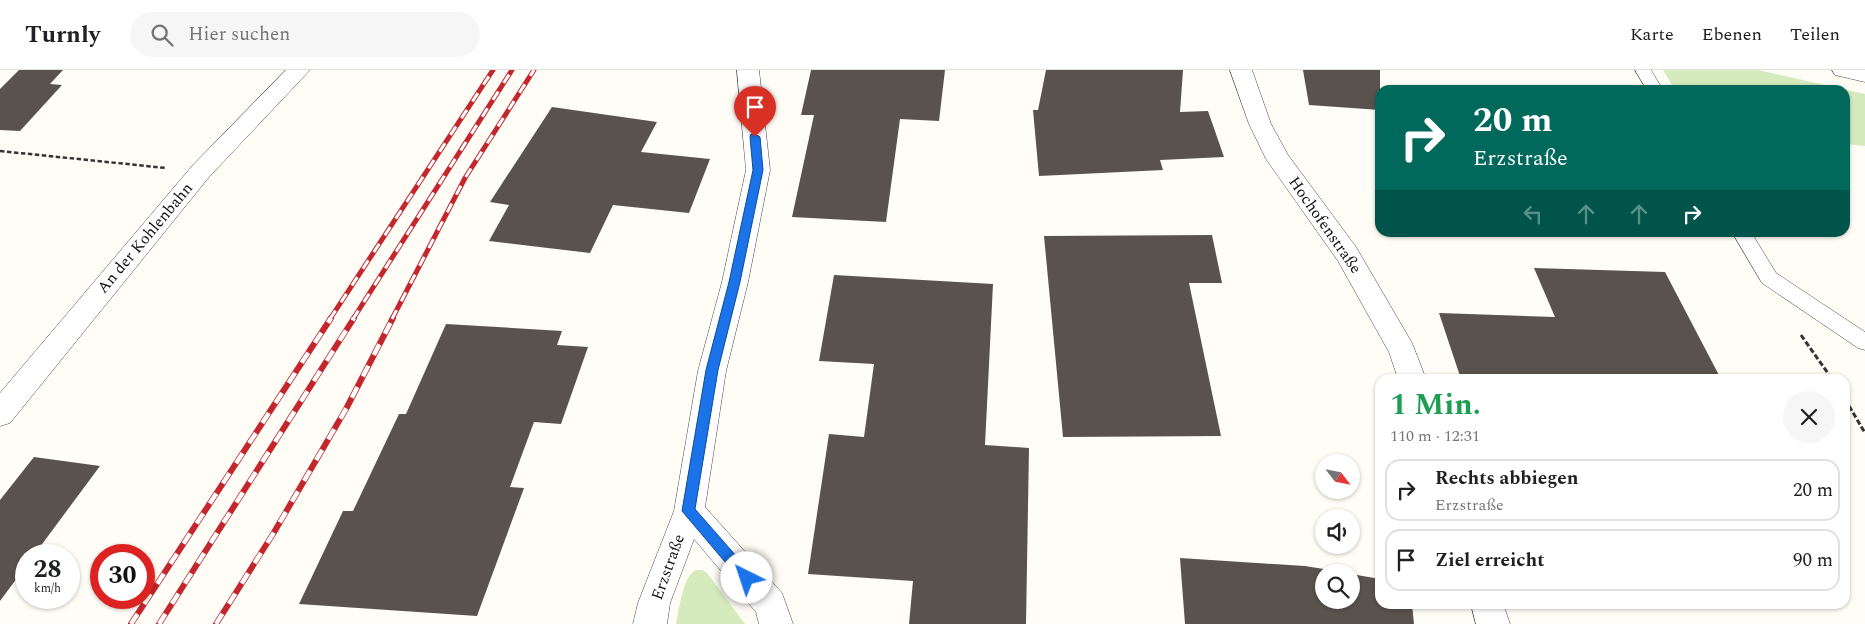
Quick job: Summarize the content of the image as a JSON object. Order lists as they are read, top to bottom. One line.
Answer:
{"streets":{"street":["Hochofenstraße","An der Kohlenbahn","Erzstraße"]},"north":"bottom right","page":{"header":"Turnly","search":"Hier suchen","nav":["Karte","Ebenen","Teilen"],"turn":["20 m","Erzstraße"],"heading":["1 Min.","110 m · 12:31"],"list":[{"name":"Rechts abbiegen","note":"Erzstraße","value":"20 m"},{"name":"Ziel erreicht","value":"90 m"}],"speed":"28 km/h","limit":"30"}}
